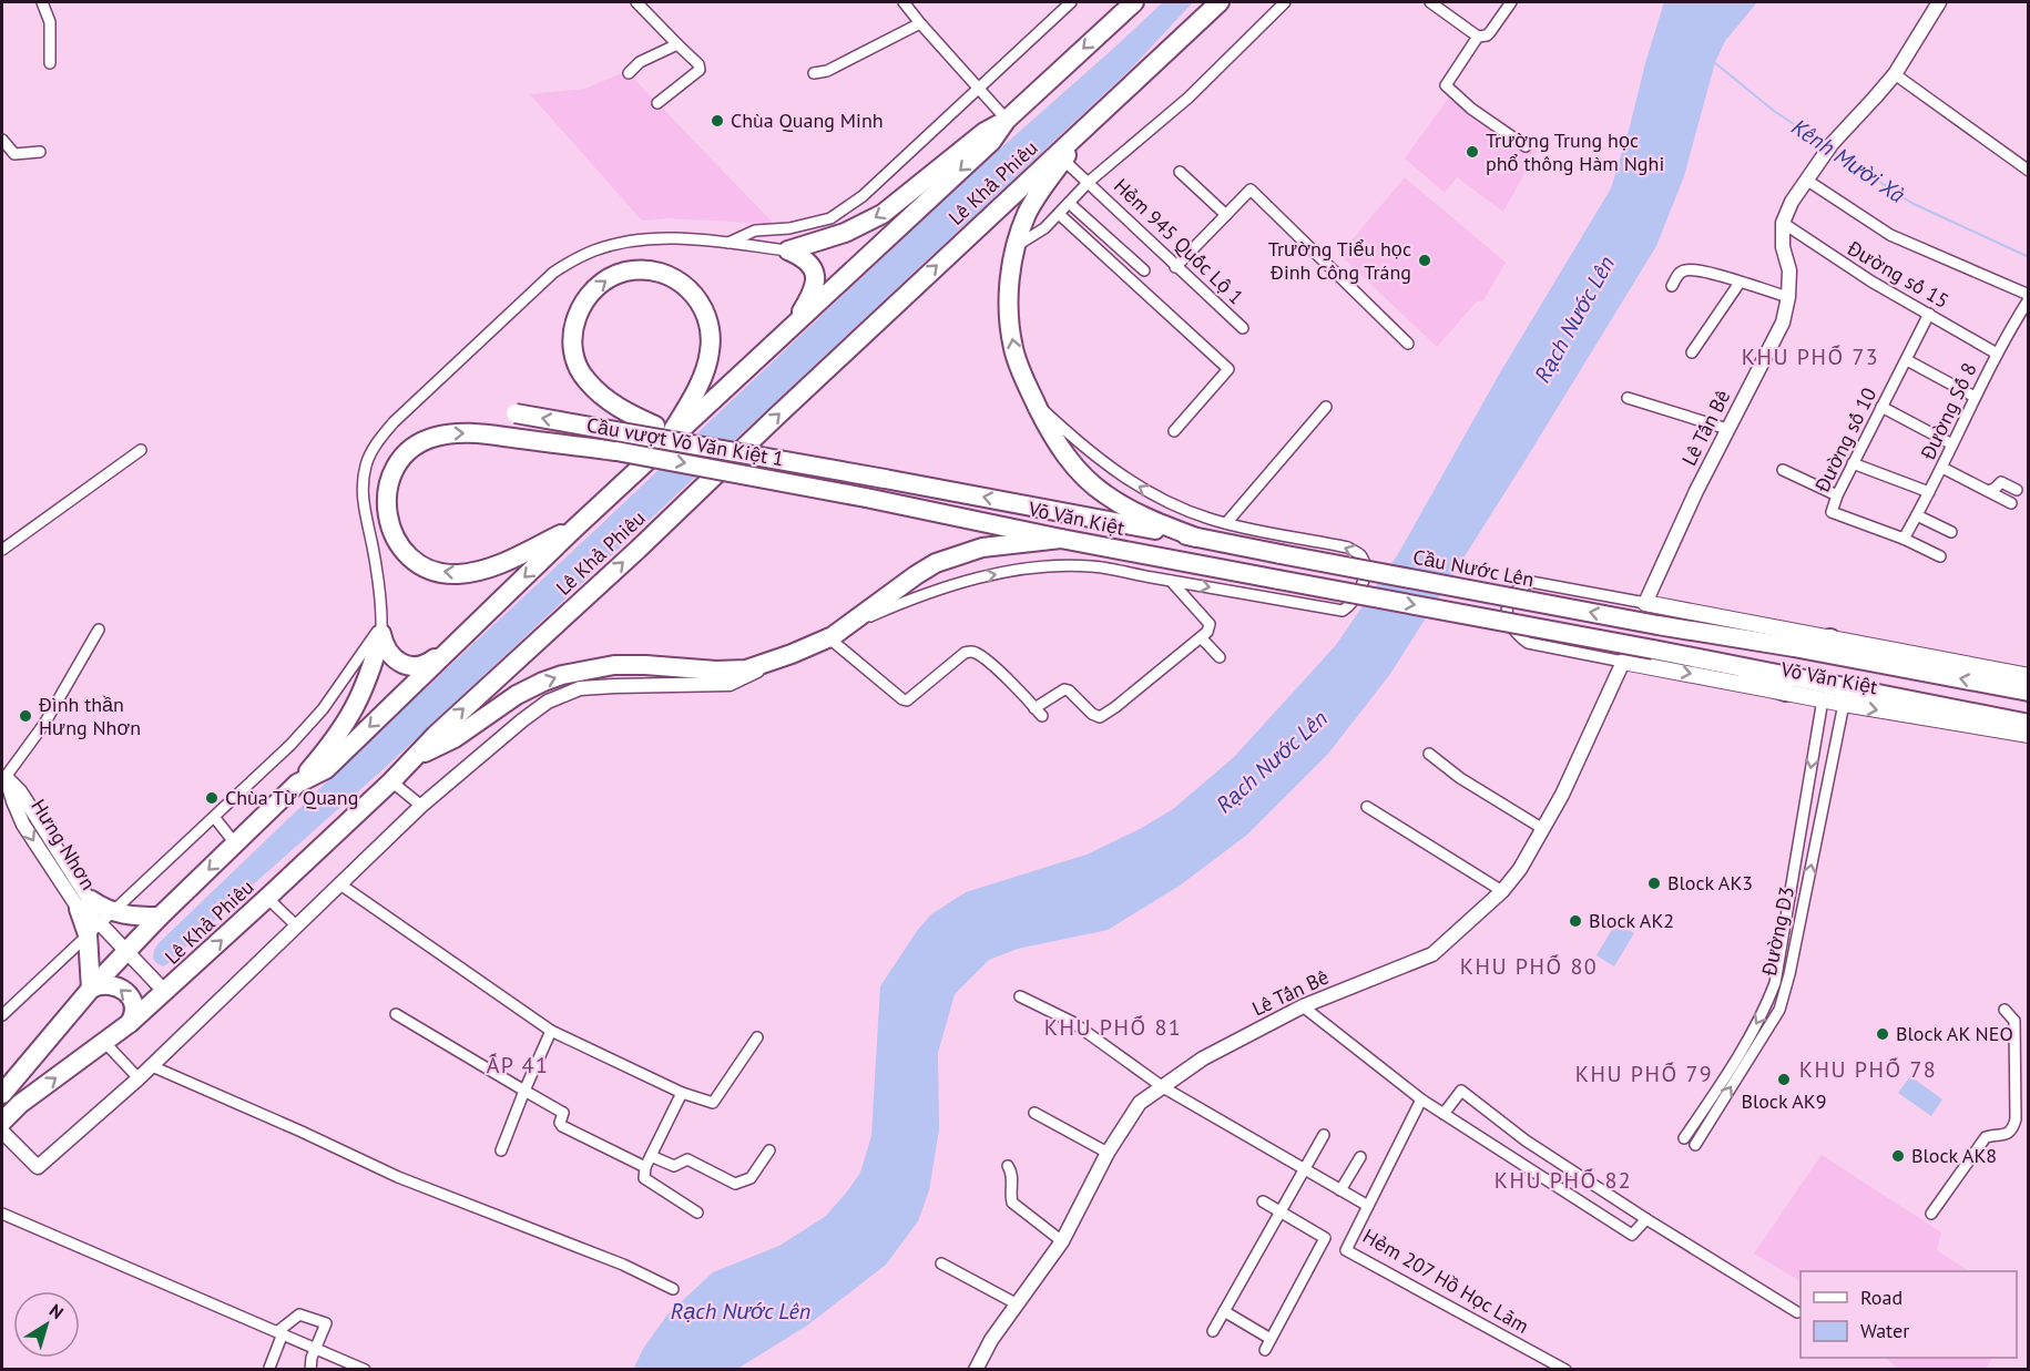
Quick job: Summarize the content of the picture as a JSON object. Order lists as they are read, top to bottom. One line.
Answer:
{"streets":{"highway":["Lê Khả Phiêu","Cầu vượt Võ Văn Kiệt 1","Võ Văn Kiệt","Cầu Nước Lên"],"street":["Hẻm 945 Quốc Lộ 1","Đường số 15","Đường Số 8","Lê Tấn Bê","Đường số 10","Hưng Nhơn","Đường D3","Hẻm 207 Hồ Học Lãm"]},"crossings":[["Lê Khả Phiêu","Cầu vượt Võ Văn Kiệt 1"],["Đường số 15","Đường Số 8"],["Đường số 15","Lê Tấn Bê"],["Đường số 15","Đường số 10"],["Đường Số 8","Đường số 10"],["Lê Tấn Bê","Võ Văn Kiệt"],["Cầu vượt Võ Văn Kiệt 1","Võ Văn Kiệt"],["Võ Văn Kiệt","Cầu Nước Lên"],["Võ Văn Kiệt","Đường D3"]],"one_way":["Cầu Nước Lên"],"districts":["KHU PHỐ 73","KHU PHỐ 80","KHU PHỐ 81","ẤP 41","KHU PHỐ 78","KHU PHỐ 79","KHU PHỐ 82"],"water":["Kênh Mười Xà","Rạch Nước Lên"],"places":["Chùa Quang Minh","Trường Trung học phổ thông Hàm Nghi","Trường Tiểu học Đinh Công Tráng","Đình thần Hưng Nhơn","Chùa Từ Quang","Block AK3","Block AK2","Block AK NEO","Block AK9","Block AK8"],"legend":["Road","Water"],"north":"top right"}
